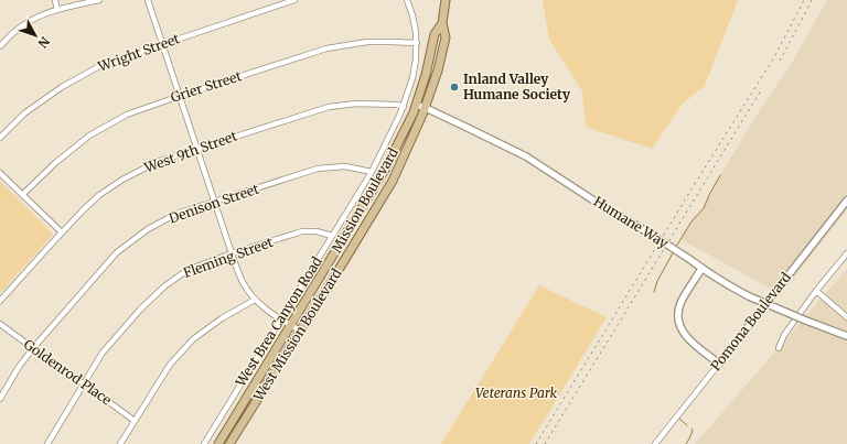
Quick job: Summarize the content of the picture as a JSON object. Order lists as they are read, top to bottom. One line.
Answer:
{"streets":{"main road":["Mission Boulevard","West Mission Boulevard"],"street":["Wright Street","Grier Street","West 9th Street","Denison Street","Humane Way","Fleming Street","West Brea Canyon Road","Pomona Boulevard","Goldenrod Place"]},"crossings":[["Grier Street","West Brea Canyon Road"],["West 9th Street","West Brea Canyon Road"],["Mission Boulevard","Humane Way"],["Denison Street","West Brea Canyon Road"],["Denison Street","Goldenrod Place"],["Humane Way","West Mission Boulevard"],["Fleming Street","West Brea Canyon Road"],["Fleming Street","Goldenrod Place"]],"parks":["Veterans Park"],"places":["Inland Valley Humane Society"],"north":"bottom right"}
